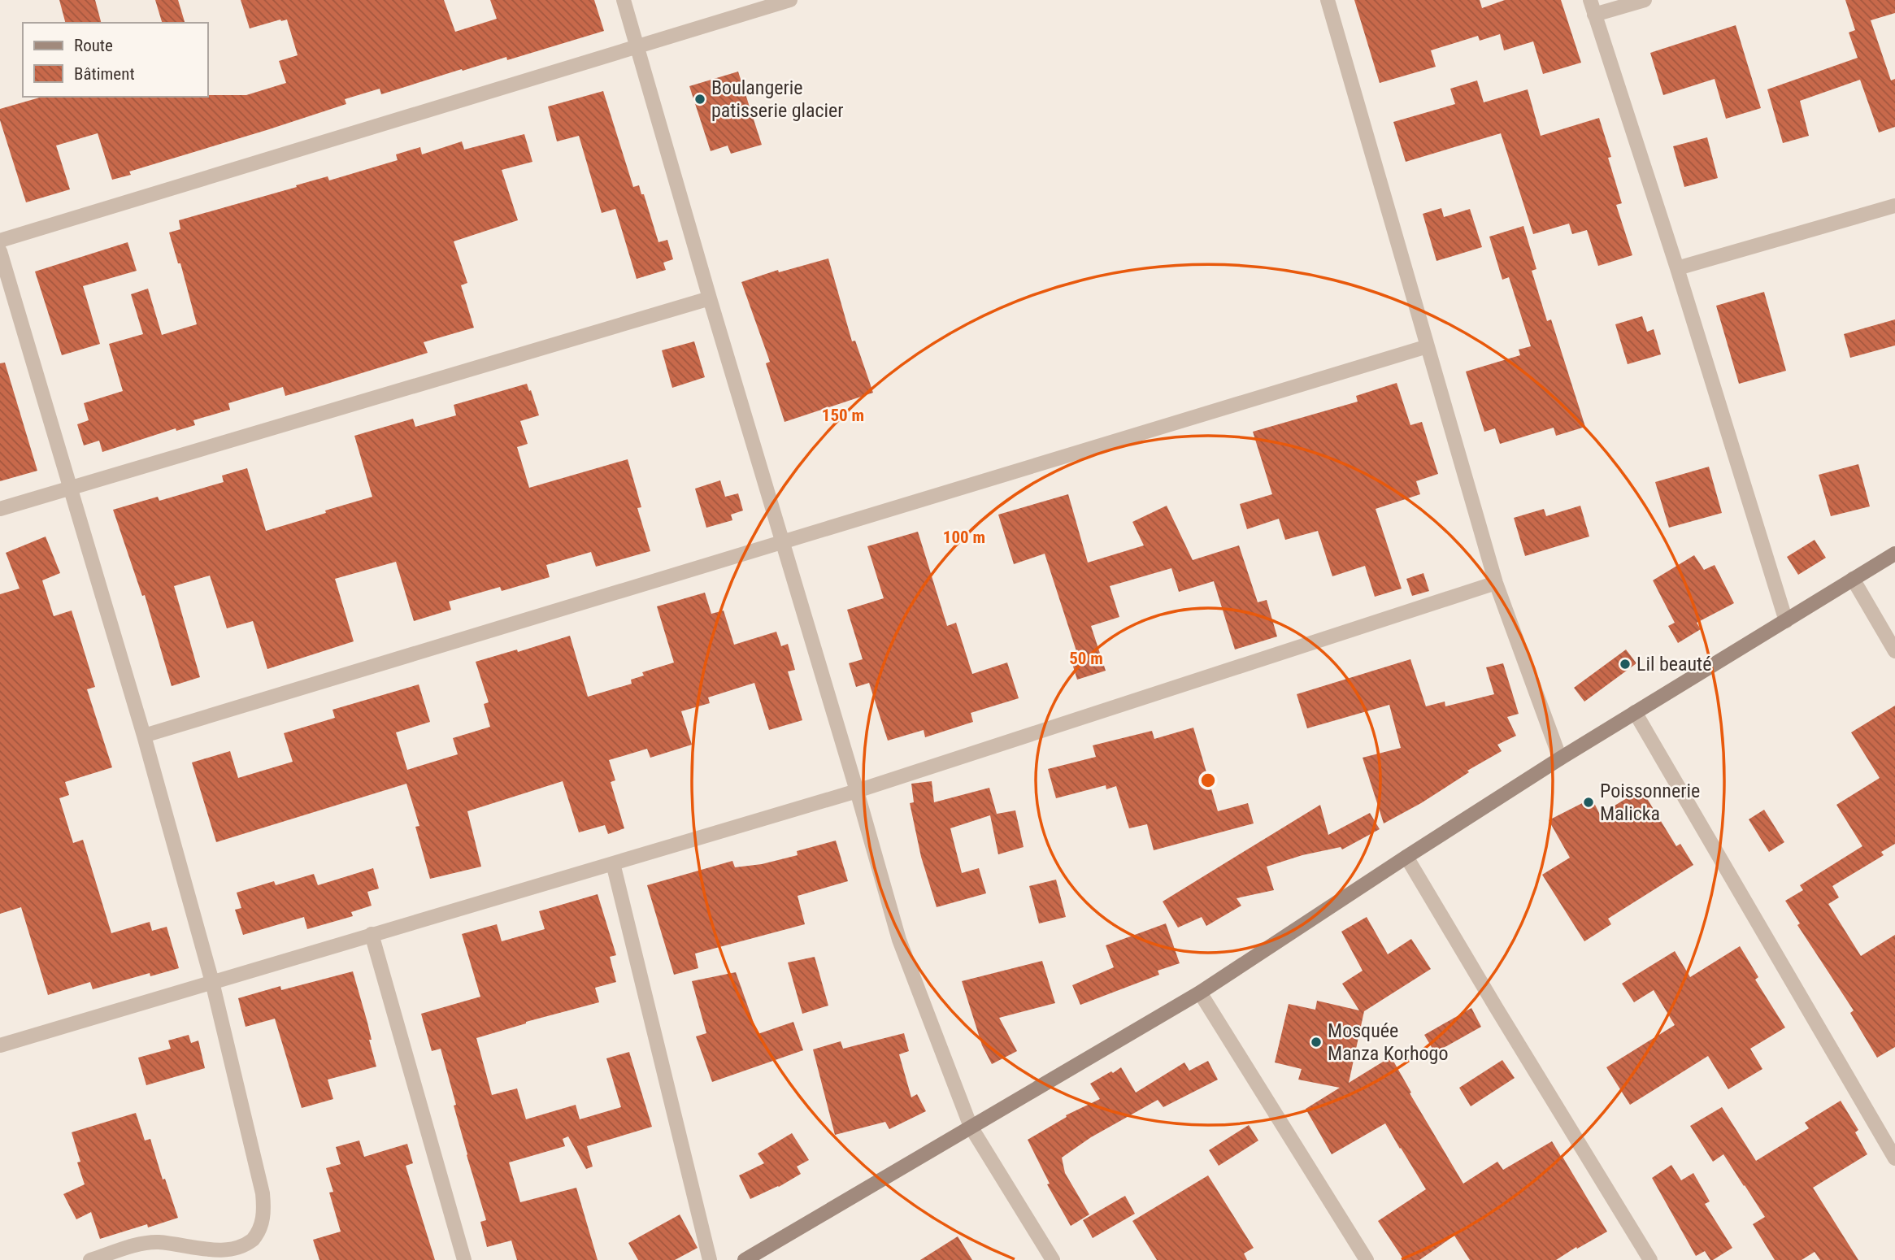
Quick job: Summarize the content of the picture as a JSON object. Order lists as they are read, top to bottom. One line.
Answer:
{"places":["Boulangerie patisserie glacier","Lil beauté","Poissonnerie Malicka","Mosquée Manza Korhogo"],"legend":["Route","Bâtiment"],"rings":["150 m","100 m","50 m"]}
